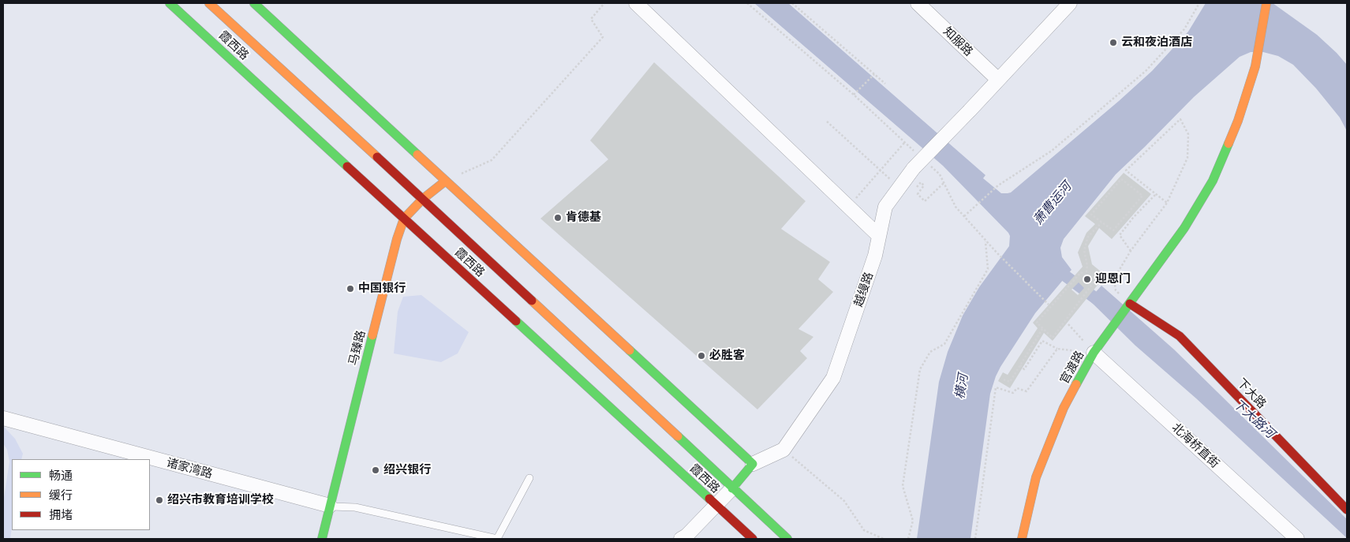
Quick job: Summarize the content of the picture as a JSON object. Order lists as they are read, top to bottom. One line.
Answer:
{"streets":{"main road":["霞西路","马臻路","官渡路","下大路"],"street":["知服路","越缦路","北海桥直街","诸家湾路"]},"crossings":[["知服路","越缦路"],["霞西路","马臻路"],["马臻路","诸家湾路"],["官渡路","下大路"],["官渡路","北海桥直街"]],"water":["萧曹运河","横河","下大路河"],"places":["云和夜泊酒店","肯德基","迎恩门","中国银行","必胜客","绍兴银行","绍兴市教育培训学校"],"legend":["畅通","缓行","拥堵"]}
